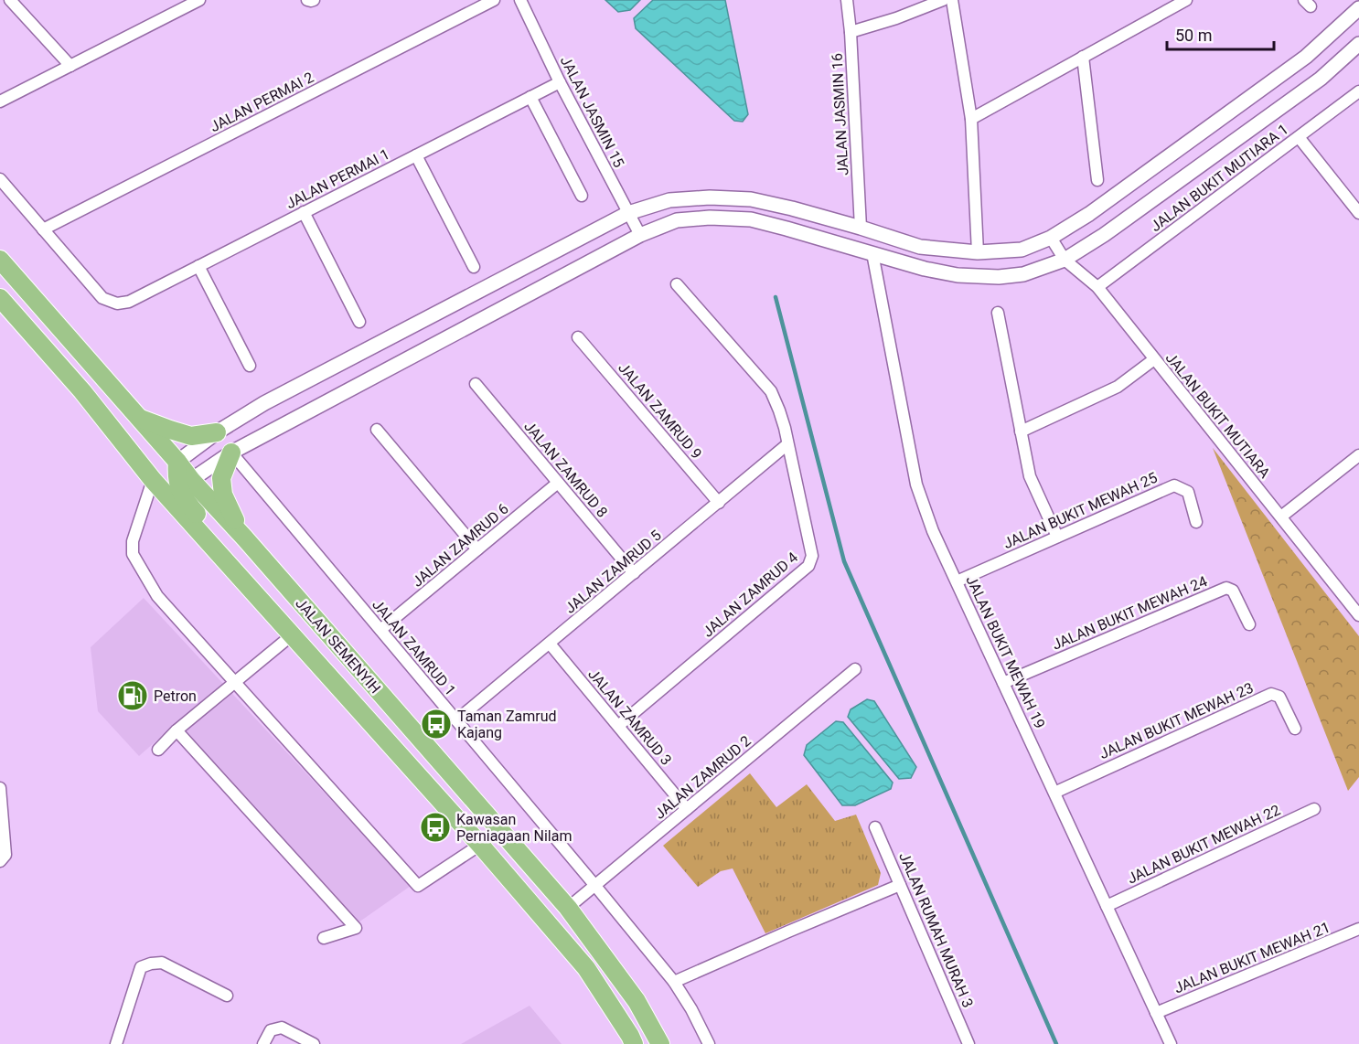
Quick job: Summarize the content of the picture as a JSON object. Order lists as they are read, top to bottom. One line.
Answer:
{"streets":{"main road":["JALAN SEMENYIH"],"street":["JALAN PERMAI 2","JALAN JASMIN 15","JALAN JASMIN 16","JALAN BUKIT MUTIARA 1","JALAN PERMAI 1","JALAN ZAMRUD 9","JALAN BUKIT MUTIARA","JALAN ZAMRUD 8","JALAN BUKIT MEWAH 25","JALAN ZAMRUD 6","JALAN ZAMRUD 5","JALAN ZAMRUD 4","JALAN BUKIT MEWAH 24","JALAN ZAMRUD 1","JALAN BUKIT MEWAH 19","JALAN ZAMRUD 3","JALAN BUKIT MEWAH 23","JALAN ZAMRUD 2","JALAN BUKIT MEWAH 22","JALAN RUMAH MURAH 3","JALAN BUKIT MEWAH 21"]},"crossings":[["JALAN PERMAI 2","JALAN PERMAI 1"],["JALAN JASMIN 15","JALAN PERMAI 1"],["JALAN BUKIT MUTIARA 1","JALAN BUKIT MUTIARA"],["JALAN ZAMRUD 9","JALAN ZAMRUD 5"],["JALAN ZAMRUD 8","JALAN ZAMRUD 6"],["JALAN ZAMRUD 8","JALAN ZAMRUD 5"],["JALAN BUKIT MEWAH 25","JALAN BUKIT MEWAH 19"],["JALAN ZAMRUD 6","JALAN ZAMRUD 1"],["JALAN ZAMRUD 5","JALAN ZAMRUD 4"],["JALAN ZAMRUD 5","JALAN ZAMRUD 1"],["JALAN ZAMRUD 5","JALAN ZAMRUD 3"],["JALAN ZAMRUD 4","JALAN ZAMRUD 3"],["JALAN BUKIT MEWAH 24","JALAN BUKIT MEWAH 19"],["JALAN SEMENYIH","JALAN ZAMRUD 2"],["JALAN ZAMRUD 1","JALAN ZAMRUD 2"],["JALAN BUKIT MEWAH 19","JALAN BUKIT MEWAH 23"],["JALAN BUKIT MEWAH 19","JALAN BUKIT MEWAH 22"],["JALAN BUKIT MEWAH 19","JALAN BUKIT MEWAH 21"],["JALAN ZAMRUD 3","JALAN ZAMRUD 2"]],"places":{"fuel station":["Petron"],"bus stop":["Taman Zamrud Kajang","Kawasan Perniagaan Nilam"]},"scale_bar":"50 m"}
